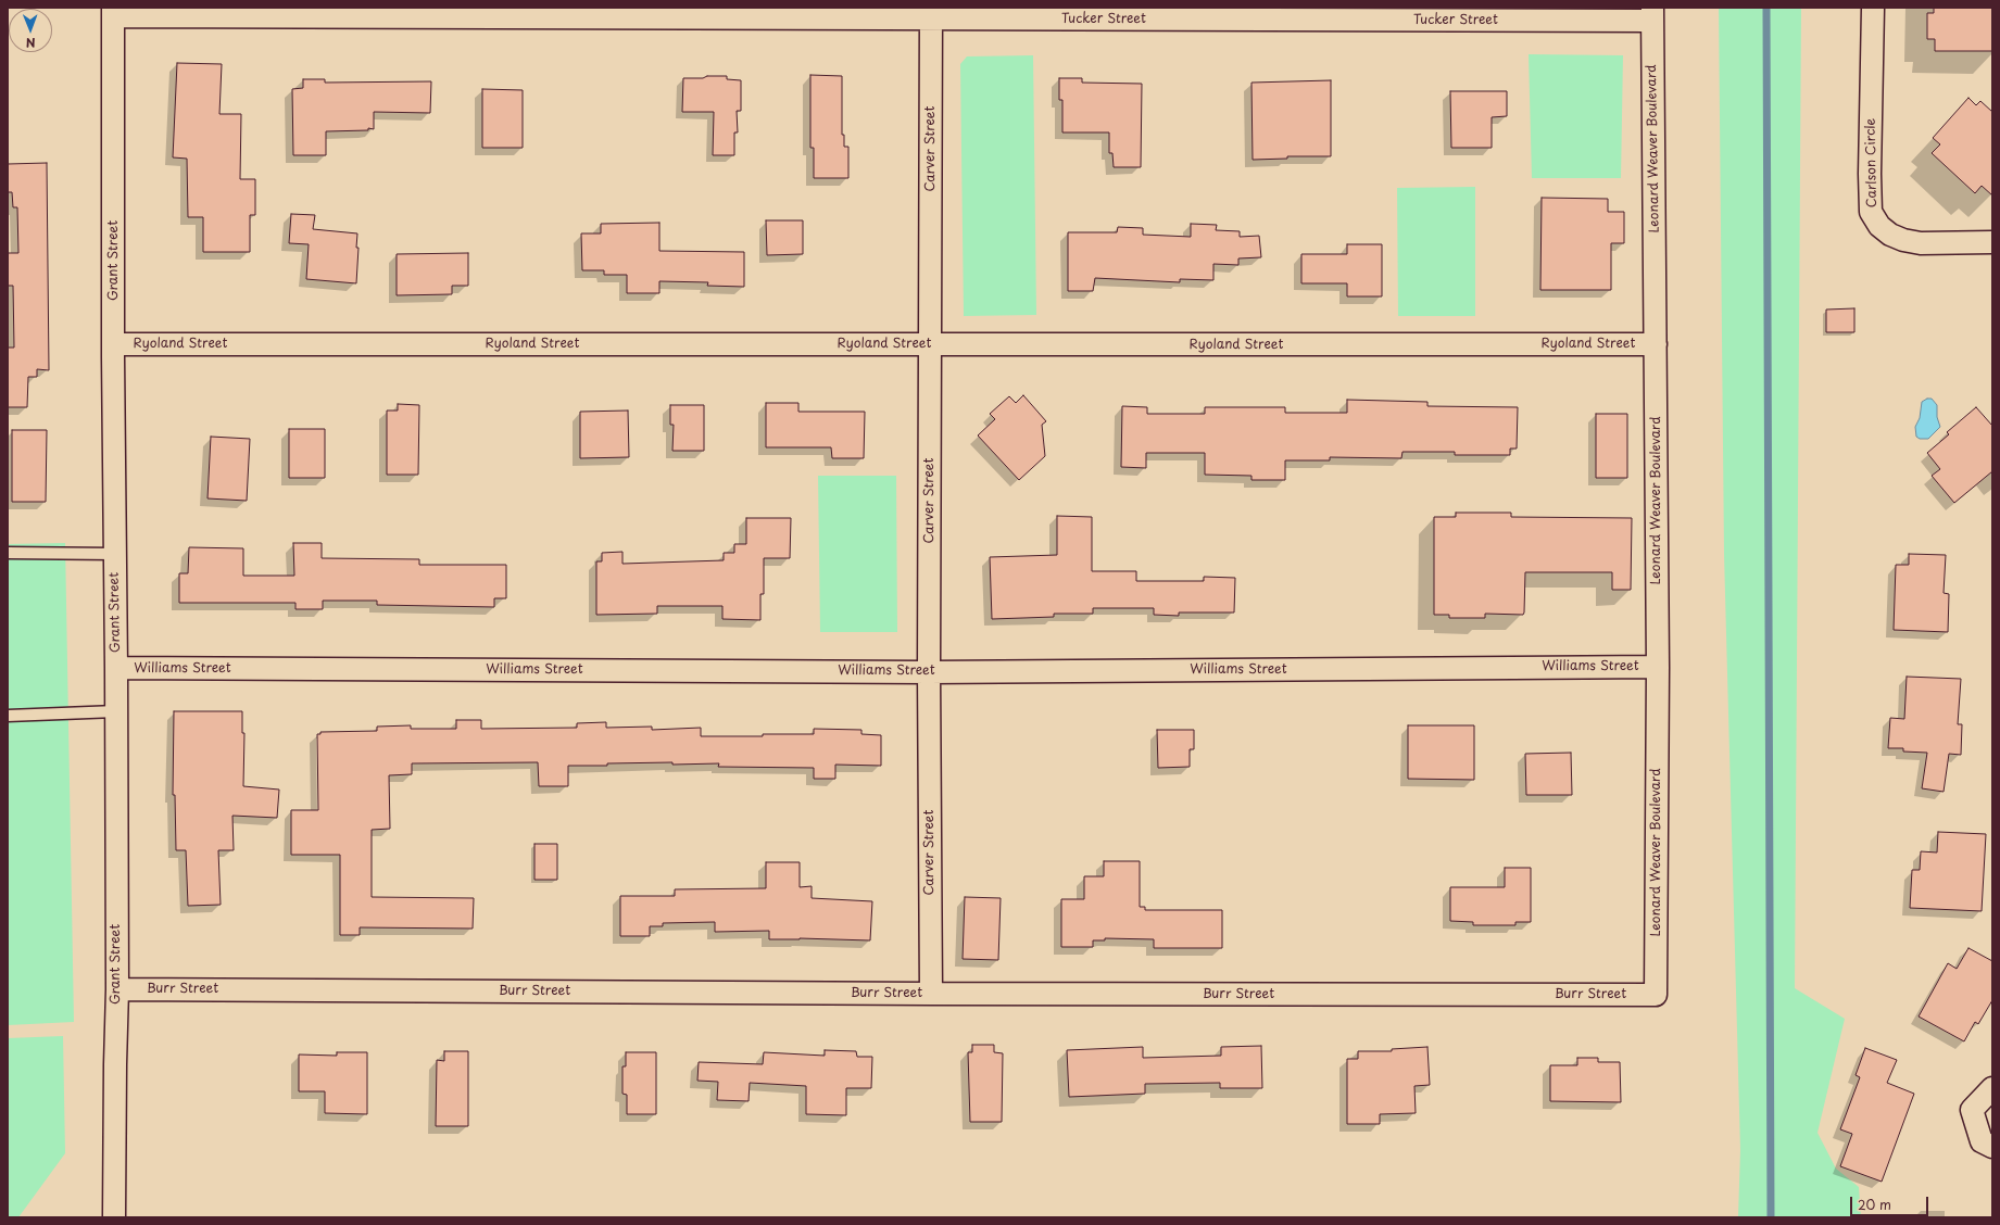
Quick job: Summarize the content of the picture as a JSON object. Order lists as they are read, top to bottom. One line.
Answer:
{"streets":{"street":["Tucker Street","Carver Street","Leonard Weaver Boulevard","Carlson Circle","Grant Street","Ryoland Street","Williams Street","Burr Street"]},"crossings":[["Tucker Street","Carver Street"],["Tucker Street","Leonard Weaver Boulevard"],["Tucker Street","Grant Street"],["Carver Street","Ryoland Street"],["Carver Street","Williams Street"],["Carver Street","Burr Street"],["Leonard Weaver Boulevard","Ryoland Street"],["Leonard Weaver Boulevard","Williams Street"],["Leonard Weaver Boulevard","Burr Street"],["Grant Street","Ryoland Street"],["Grant Street","Williams Street"],["Grant Street","Burr Street"]],"scale_bar":"20 m","north":"bottom"}
